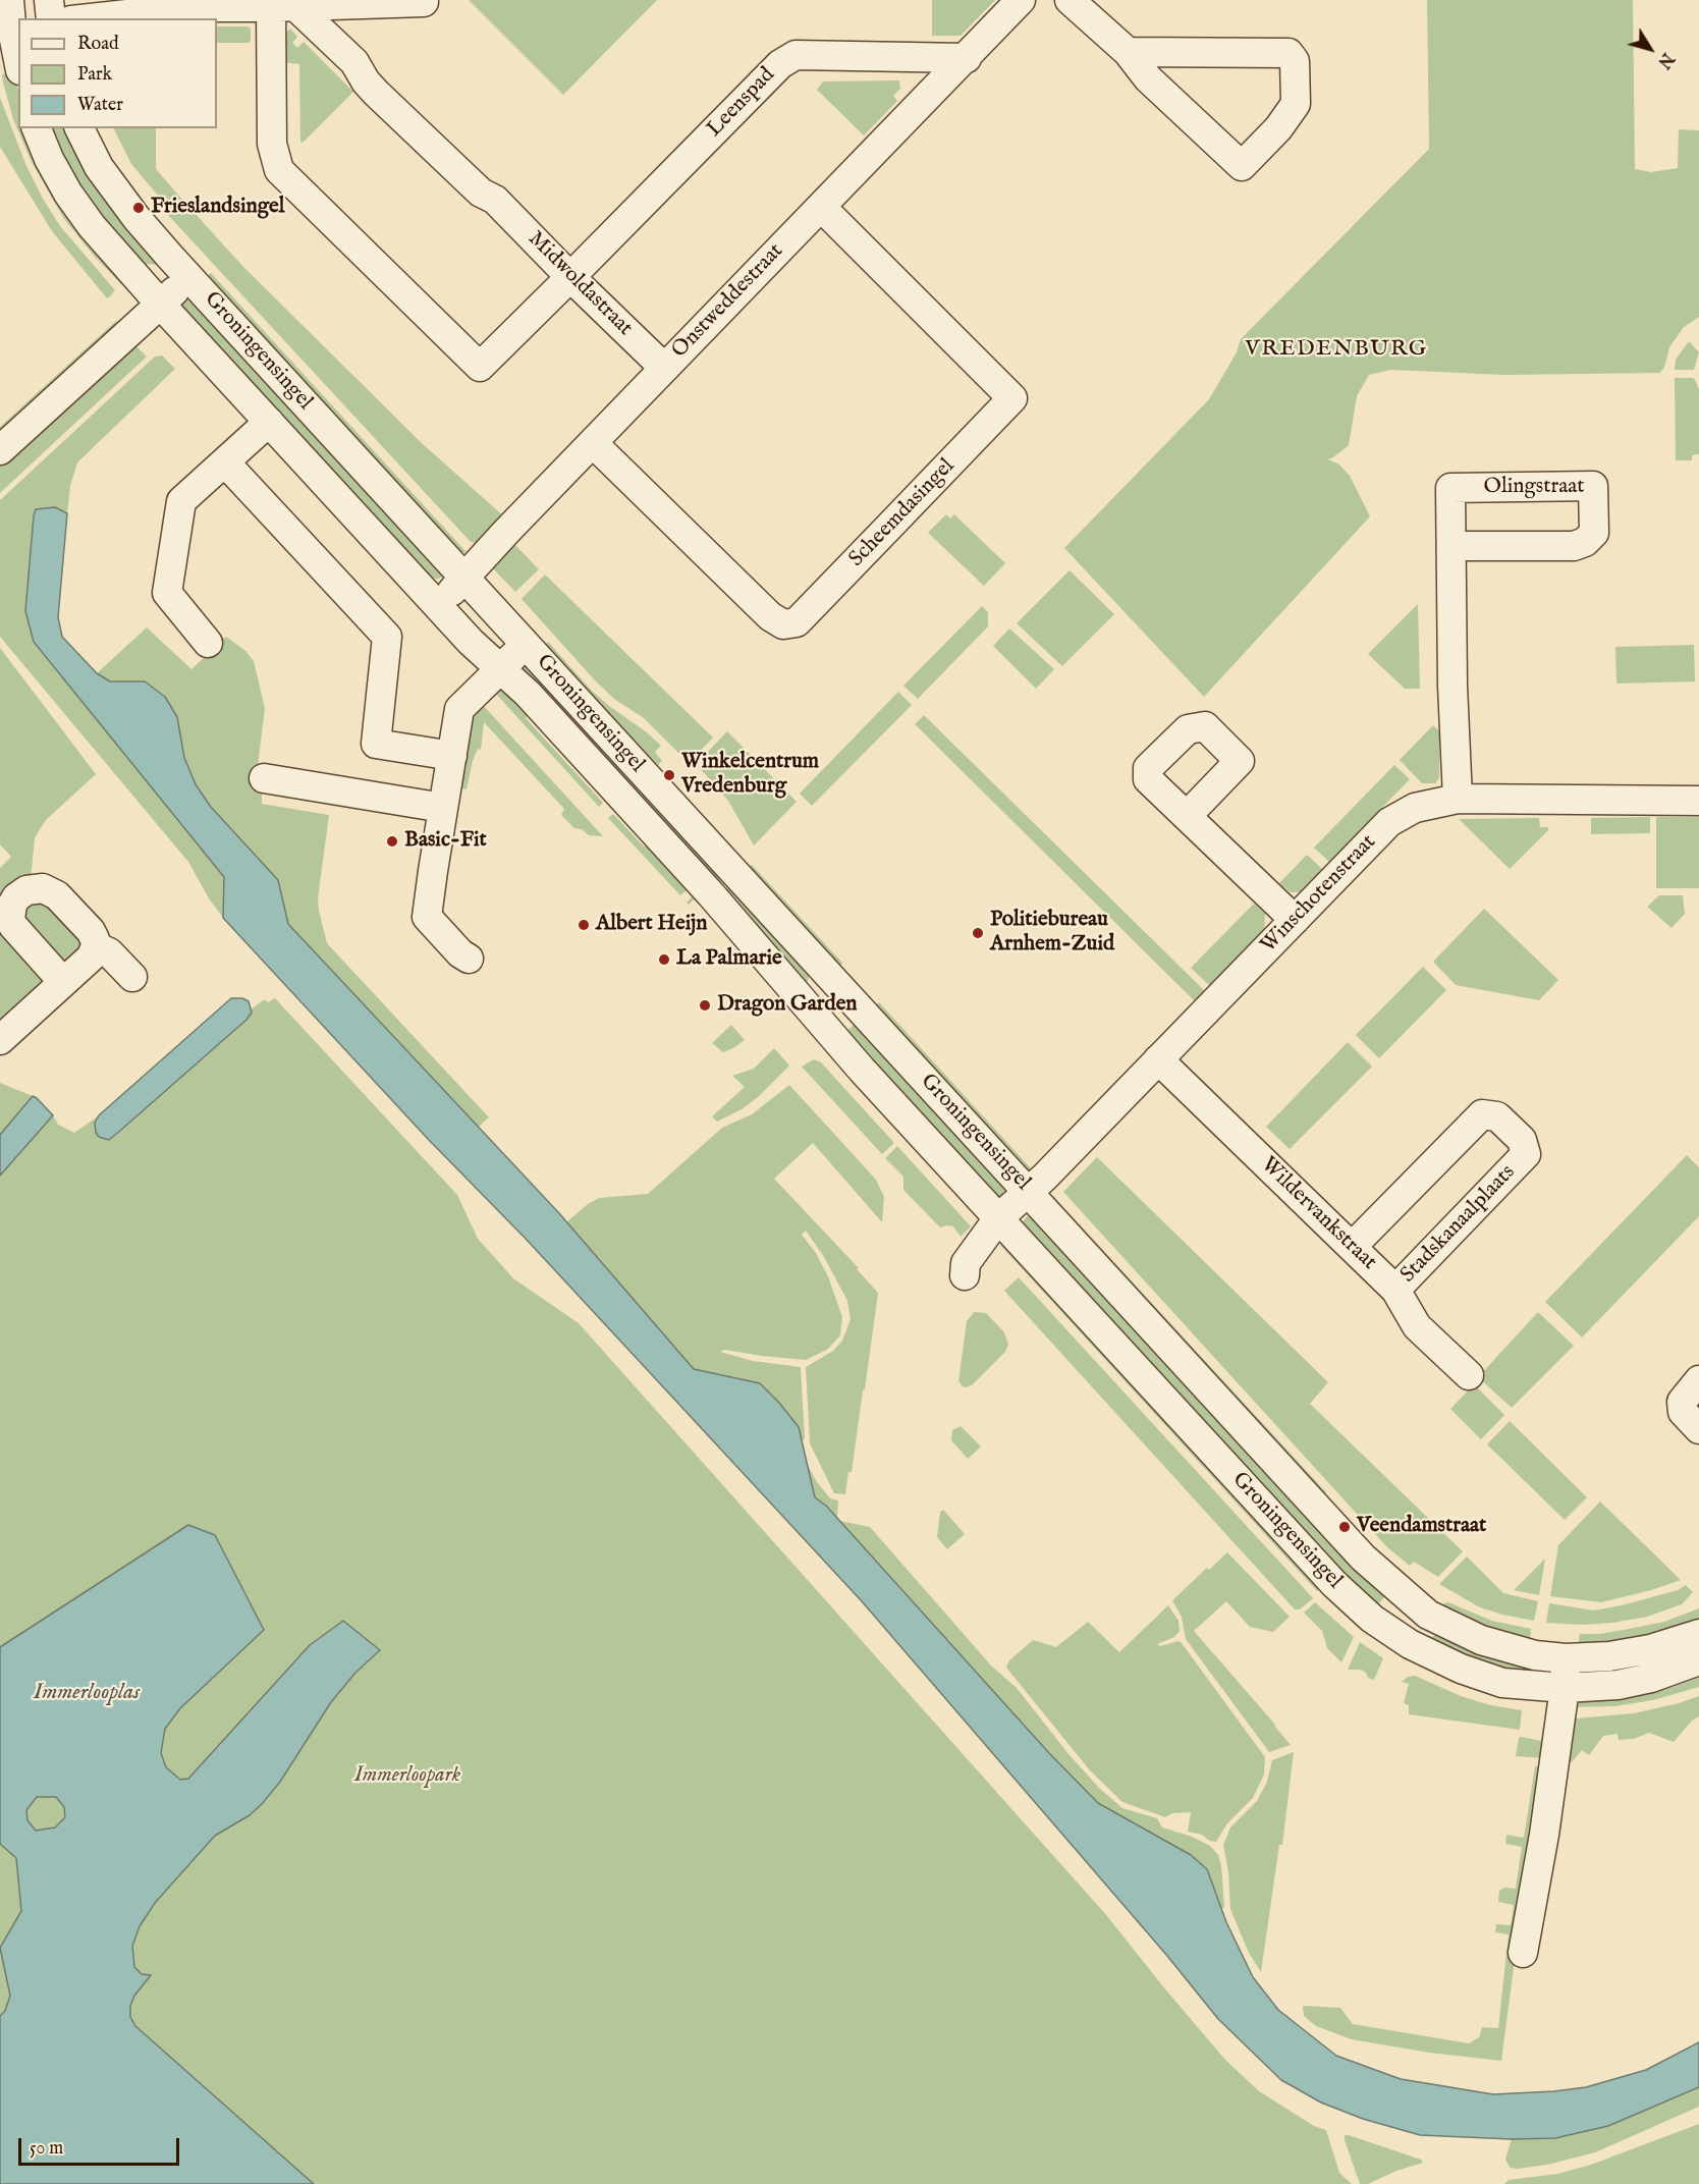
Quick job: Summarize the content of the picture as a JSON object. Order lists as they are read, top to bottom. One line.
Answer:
{"streets":{"street":["Leenspad","Midwoldastraat","Onstweddestraat","Groningensingel","Olingstraat","Scheemdasingel","Winschotenstraat","Wildervankstraat","Stadskanaalplaats"]},"crossings":[["Leenspad","Midwoldastraat"],["Leenspad","Onstweddestraat"],["Midwoldastraat","Onstweddestraat"],["Onstweddestraat","Groningensingel"],["Onstweddestraat","Scheemdasingel"],["Groningensingel","Winschotenstraat"],["Olingstraat","Winschotenstraat"],["Winschotenstraat","Wildervankstraat"],["Wildervankstraat","Stadskanaalplaats"]],"districts":["VREDENBURG"],"water":["Immerlooplas"],"parks":["Immerloopark"],"places":["Frieslandsingel","Winkelcentrum Vredenburg","Basic-Fit","Albert Heijn","Politiebureau Arnhem-Zuid","La Palmarie","Dragon Garden","Veendamstraat"],"legend":["Road","Park","Water"],"scale_bar":"50 m","north":"bottom right"}
